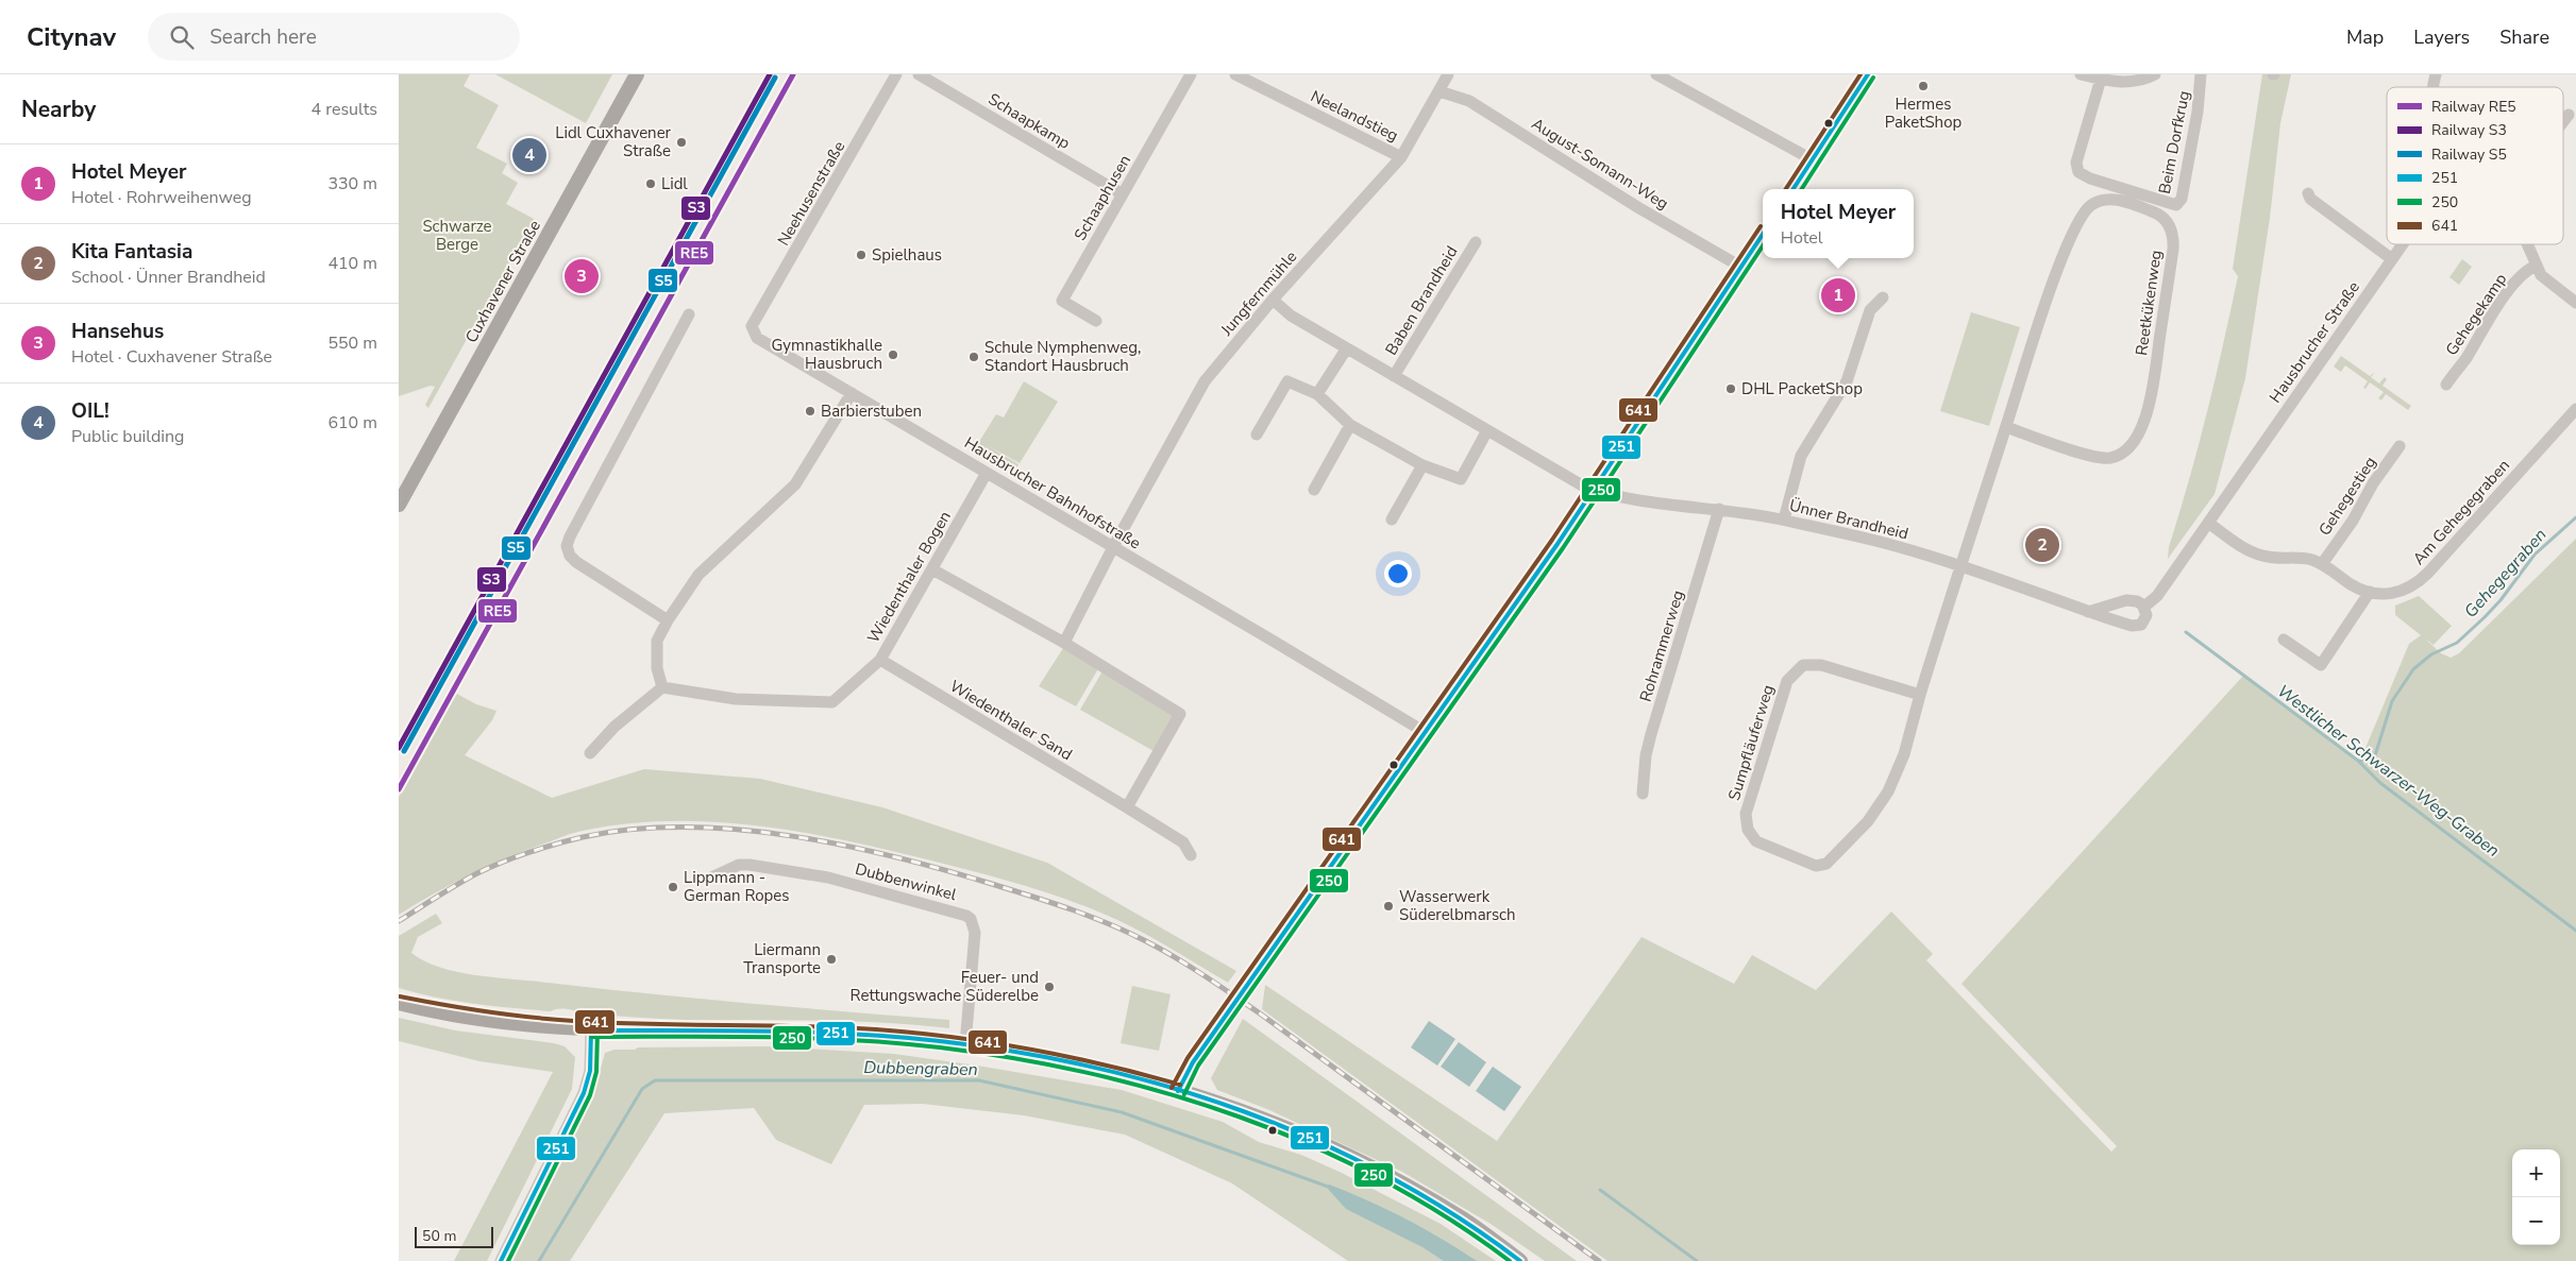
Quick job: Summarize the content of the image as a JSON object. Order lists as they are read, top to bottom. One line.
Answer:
{"streets":{"main road":["Cuxhavener Straße"],"street":["Neelandstieg","Schaapkamp","Beim Dorfkrug","August-Somann-Weg","Neehusenstraße","Schaaphusen","Jungfernmühle","Baben Brandheid","Reetkükenweg","Gehegekamp","Hausbrucher Straße","Hausbrucher Bahnhofstraße","Gehegestieg","Am Gehegegraben","Ünner Brandheid","Wiedenthaler Bogen","Rohrammerweg","Wiedenthaler Sand","Sumpfläuferweg","Dubbenwinkel"]},"crossings":[["Neelandstieg","Jungfernmühle"],["Schaapkamp","Schaaphusen"],["August-Somann-Weg","Jungfernmühle"],["Neehusenstraße","Hausbrucher Bahnhofstraße"],["Jungfernmühle","Baben Brandheid"],["Jungfernmühle","Hausbrucher Bahnhofstraße"],["Baben Brandheid","Ünner Brandheid"],["Reetkükenweg","Ünner Brandheid"],["Reetkükenweg","Sumpfläuferweg"],["Hausbrucher Straße","Am Gehegegraben"],["Hausbrucher Straße","Ünner Brandheid"],["Hausbrucher Bahnhofstraße","Wiedenthaler Bogen"],["Gehegestieg","Am Gehegegraben"],["Ünner Brandheid","Rohrammerweg"],["Ünner Brandheid","Sumpfläuferweg"],["Wiedenthaler Bogen","Wiedenthaler Sand"]],"water":["Gehegegraben","Westlicher Schwarzer-Weg-Graben","Dubbengraben"],"parks":["Schwarze Berge"],"places":["Hermes PaketShop","Lidl Cuxhavener Straße","Lidl","Spielhaus","Gymnastikhalle Hausbruch","Schule Nymphenweg, Standort Hausbruch","DHL PacketShop","Barbierstuben","Lippmann - German Ropes","Wasserwerk Süderelbmarsch","Liermann Transporte","Feuer- und Rettungswache Süderelbe"],"lines":["rail line RE5","rail line S3","transit line 251","transit line 641","rail line S5","transit line 250"],"legend":["Railway RE5","Railway S3","Railway S5","251","250","641"],"scale_bar":"50 m","page":{"header":"Citynav","search":"Search here","nav":["Map","Layers","Share"],"heading":["Nearby","4 results"],"pins":["4","3","1","2"],"list":[{"mark":"1","name":"Hotel Meyer","note":"Hotel · Rohrweihenweg","value":"330 m"},{"mark":"2","name":"Kita Fantasia","note":"School · Ünner Brandheid","value":"410 m"},{"mark":"3","name":"Hansehus","note":"Hotel · Cuxhavener Straße","value":"550 m"},{"mark":"4","name":"OIL!","note":"Public building","value":"610 m"}],"popup":["Hotel Meyer","Hotel"],"map_buttons":["+","−"],"scale":"50 m"}}
